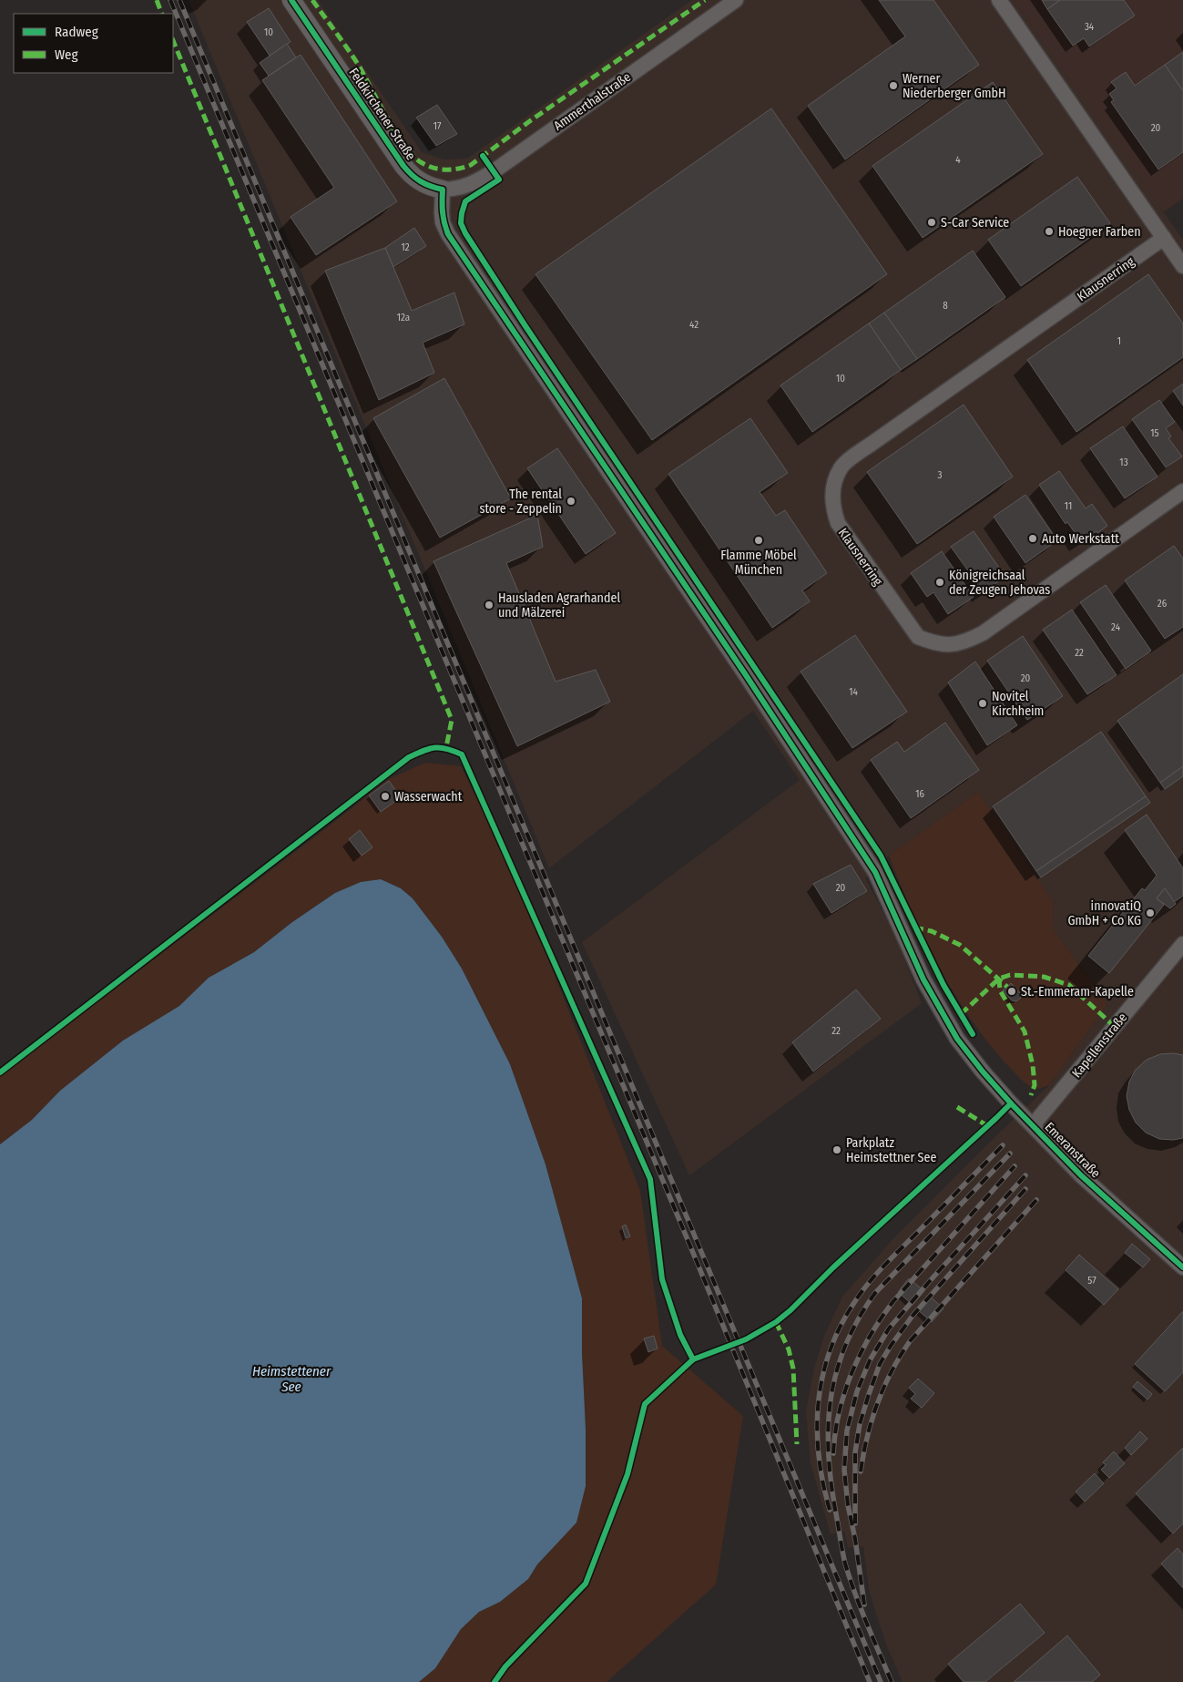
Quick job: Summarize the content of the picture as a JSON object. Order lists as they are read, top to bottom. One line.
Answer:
{"streets":{"street":["Ammerthalstraße","Feldkirchener Straße","Klausnerring","Kapellenstraße","Emeranstraße"]},"crossings":[["Ammerthalstraße","Feldkirchener Straße"],["Ammerthalstraße","Emeranstraße"],["Feldkirchener Straße","Emeranstraße"],["Kapellenstraße","Emeranstraße"]],"water":["Heimstettener See"],"places":["Werner Niederberger GmbH","S-Car Service","Hoegner Farben","The rental store - Zeppelin","Auto Werkstatt","Flamme Möbel München","Königreichsaal der Zeugen Jehovas","Hausladen Agrarhandel und Mälzerei","Novitel Kirchheim","Wasserwacht","innovatiQ GmbH + Co KG","St.-Emmeram-Kapelle","Parkplatz Heimstettner See"],"house_numbers":["34","10","17","20","4","12","8","12a","42","1","10","15","13","3","11","26","24","22","20","14","16","20","22","57"],"legend":["Radweg","Weg"]}
